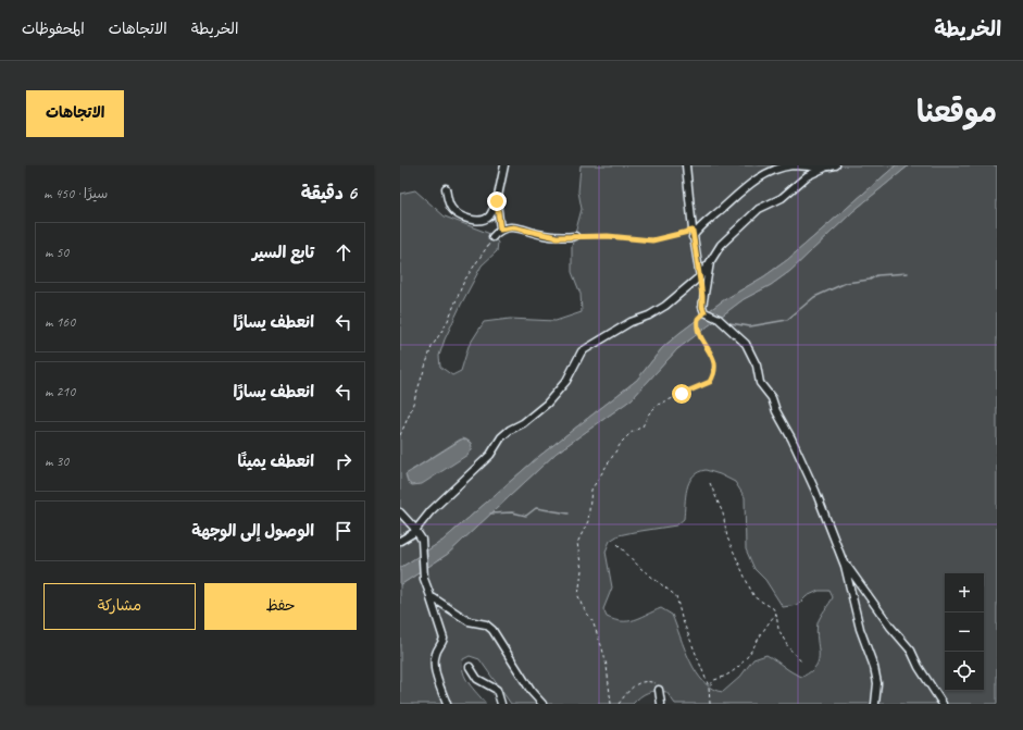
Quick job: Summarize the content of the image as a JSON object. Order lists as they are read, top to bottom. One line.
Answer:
{"page":{"header":"الخريطة","nav":["الخريطة","الاتجاهات","المحفوظات"],"title":"موقعنا","buttons":["الاتجاهات",["حفظ","مشاركة"]],"heading":["6 دقيقة","سيرًا · 450 m"],"list":[["تابع السير","50 m"],["انعطف يسارًا","160 m"],["انعطف يسارًا","210 m"],["انعطف يمينًا","30 m"],"الوصول إلى الوجهة"],"map_buttons":["+","−"]}}
